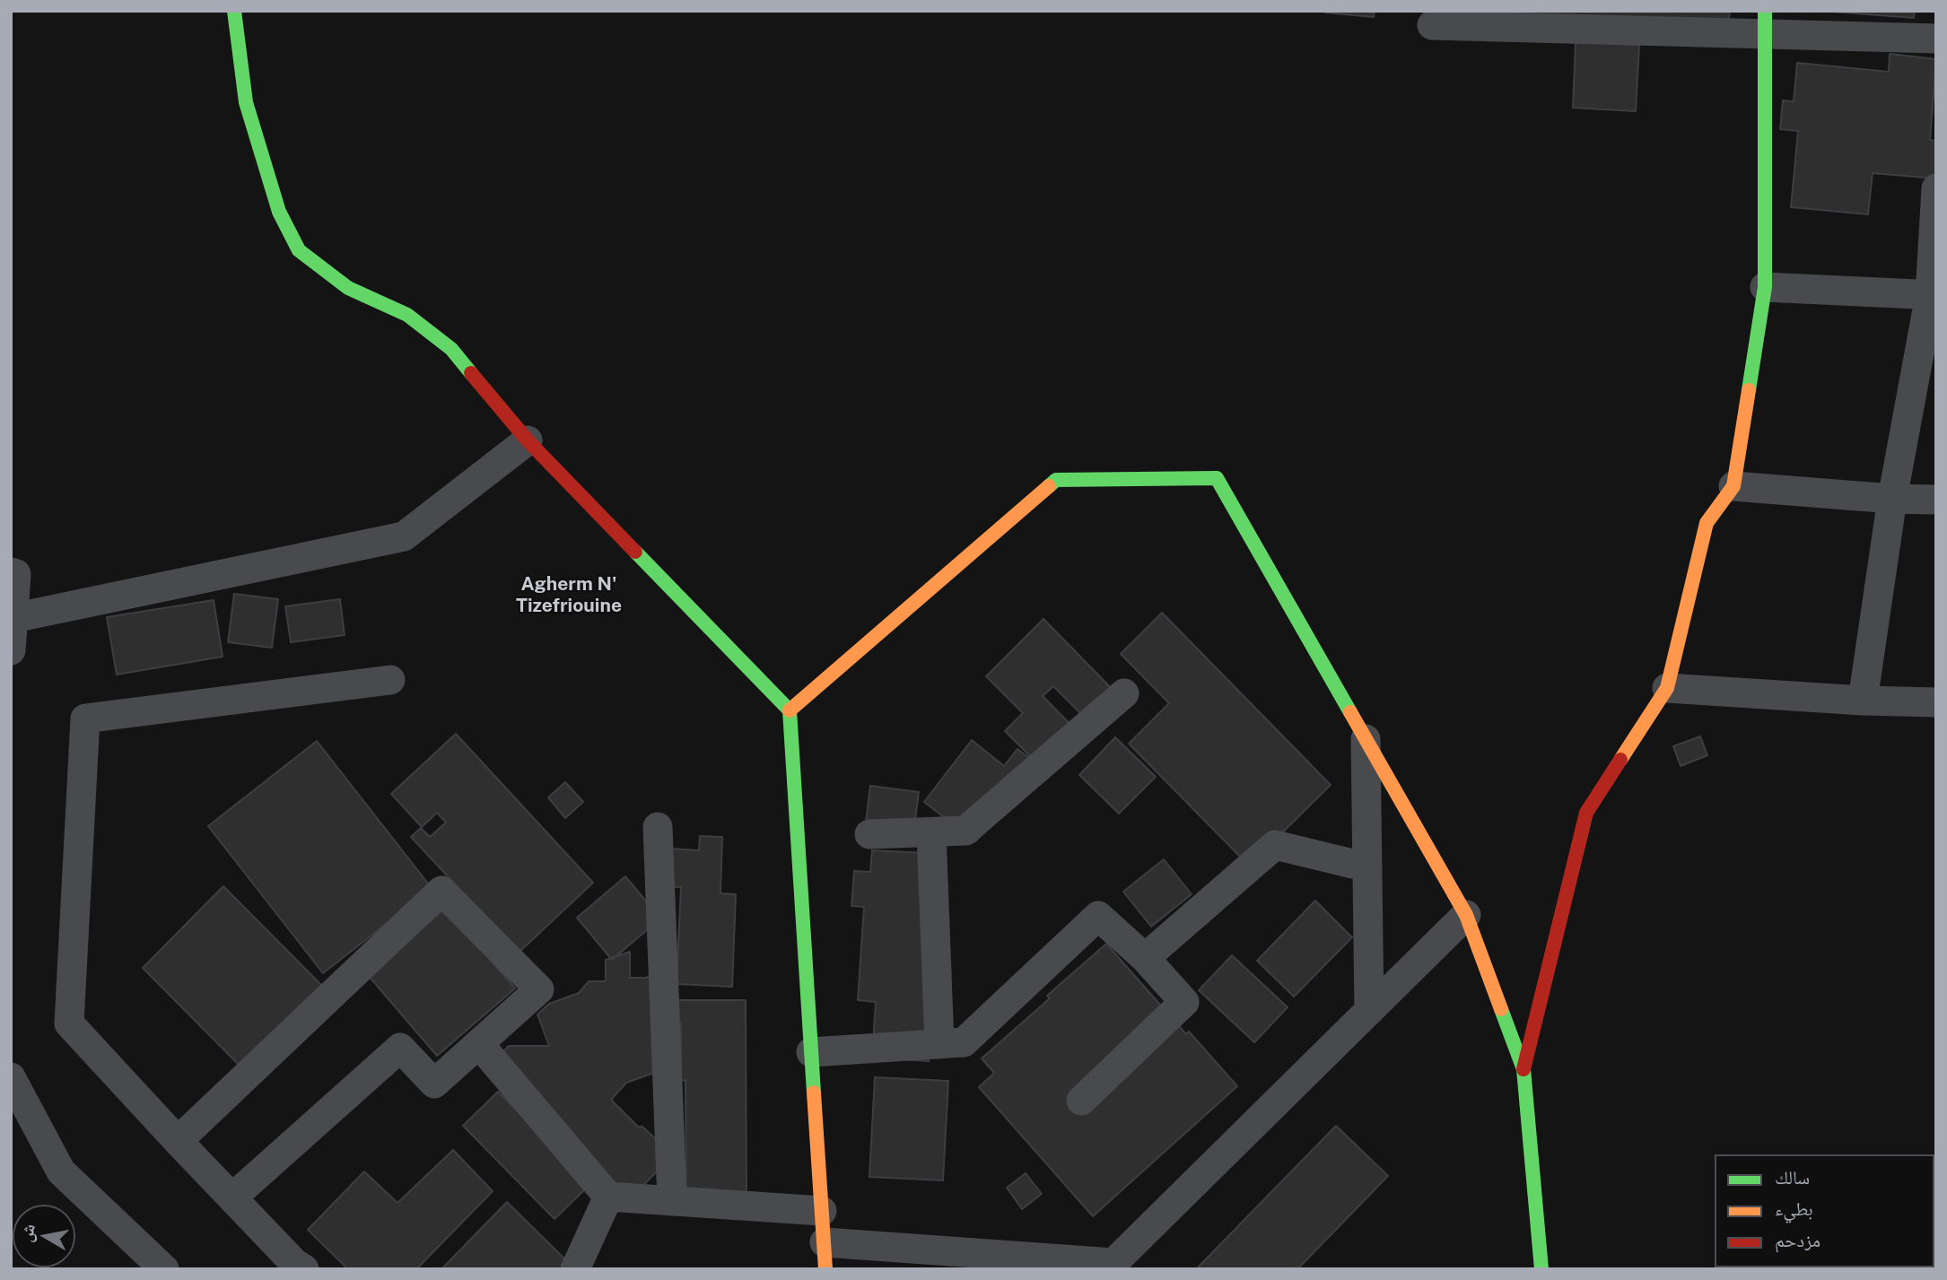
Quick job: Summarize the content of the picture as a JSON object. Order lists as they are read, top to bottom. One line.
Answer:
{"districts":["Agherm N' Tizefriouine"],"legend":["سالك","بطيء","مزدحم"],"north":"left"}
